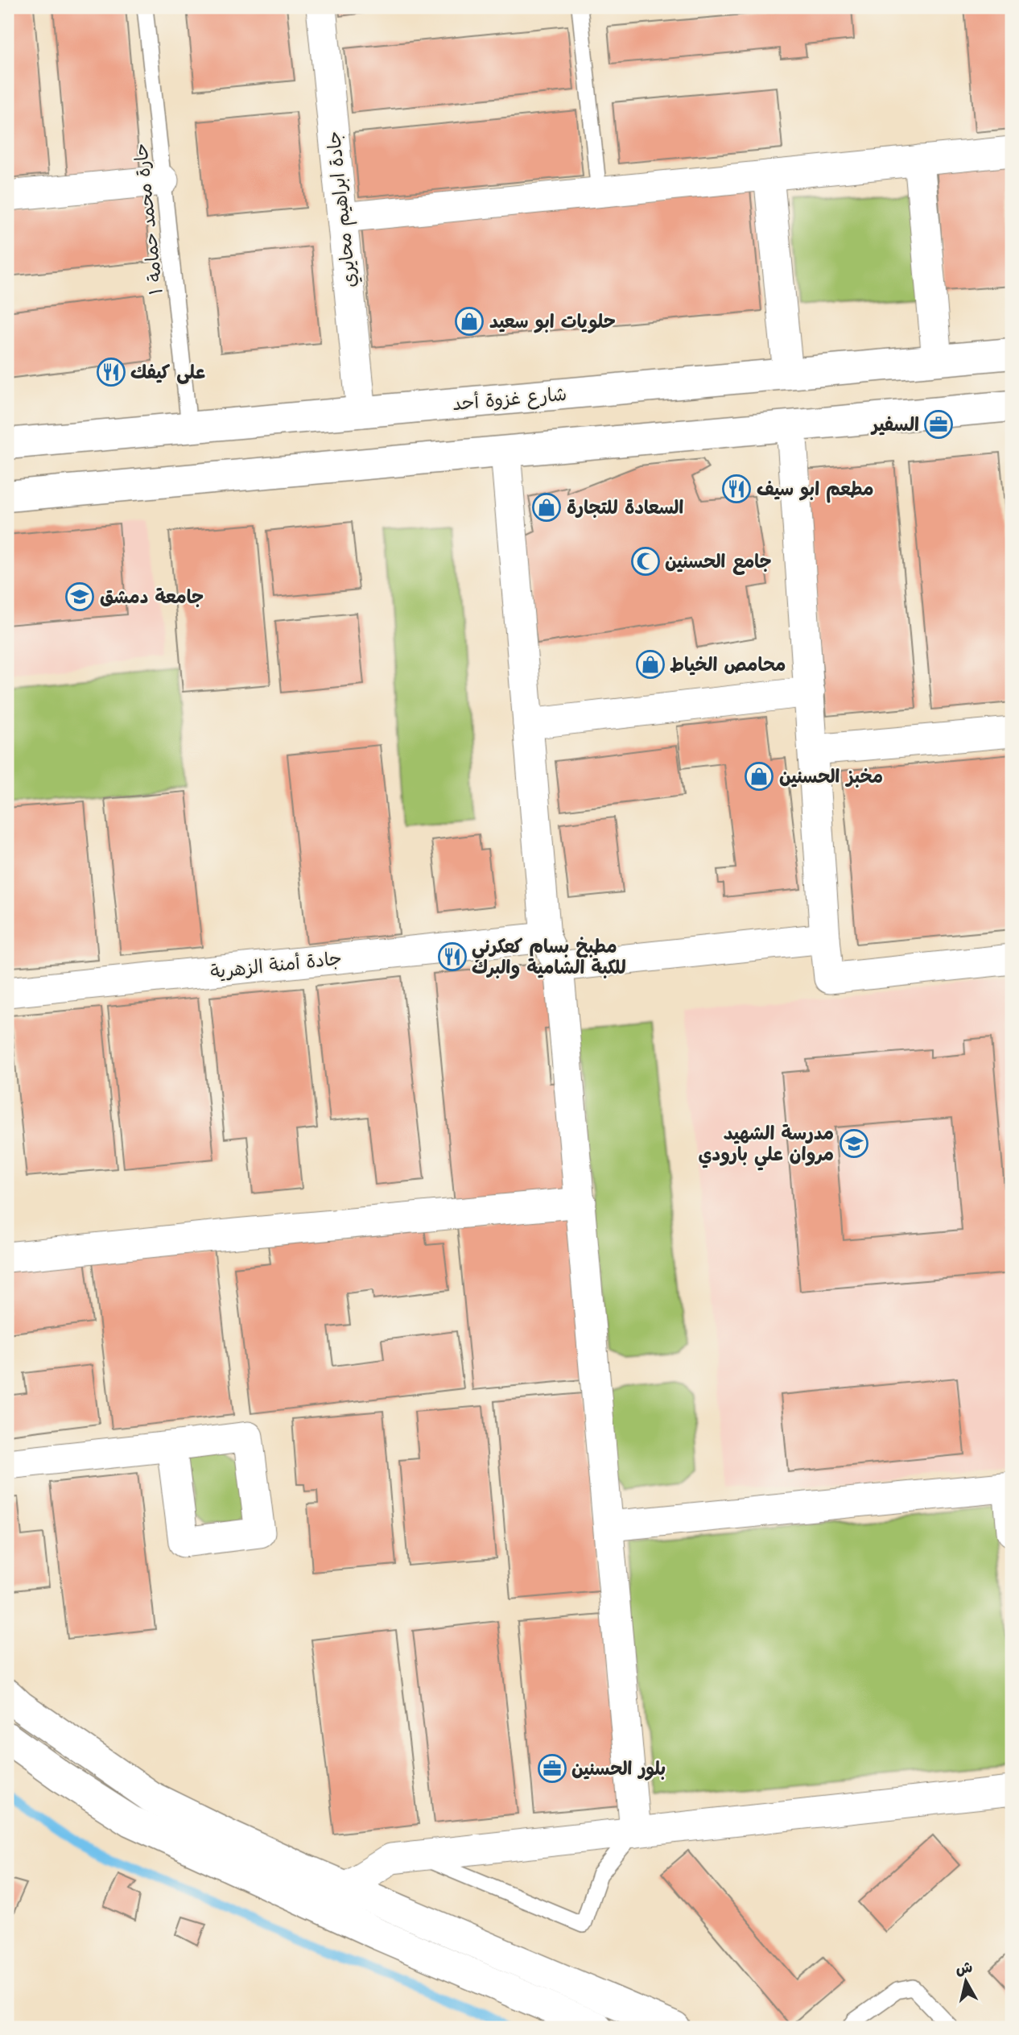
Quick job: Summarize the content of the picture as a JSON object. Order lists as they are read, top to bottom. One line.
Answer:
{"streets":{"main road":["شارع غزوة أحد"],"street":["جادة ابراهيم محايري","جادة أمنة الزهرية"],"lane":["حارة محمد حمامة ١"]},"crossings":[["جادة ابراهيم محايري","شارع غزوة أحد"],["حارة محمد حمامة ١","شارع غزوة أحد"]],"places":{"shop":["حلويات ابو سعيد","السعادة للتجارة","محامص الخياط","مخبز الحسنين"],"restaurant":["على كيفك","مطعم ابو سيف","مطبخ بسام كعكرني للكبة الشامية والبرك"],"office":["السفير","بلور الحسنين"],"mosque":["جامع الحسنين"],"school or university":["جامعة دمشق","مدرسة الشهيد مروان علي بارودي"]},"north":"top"}
